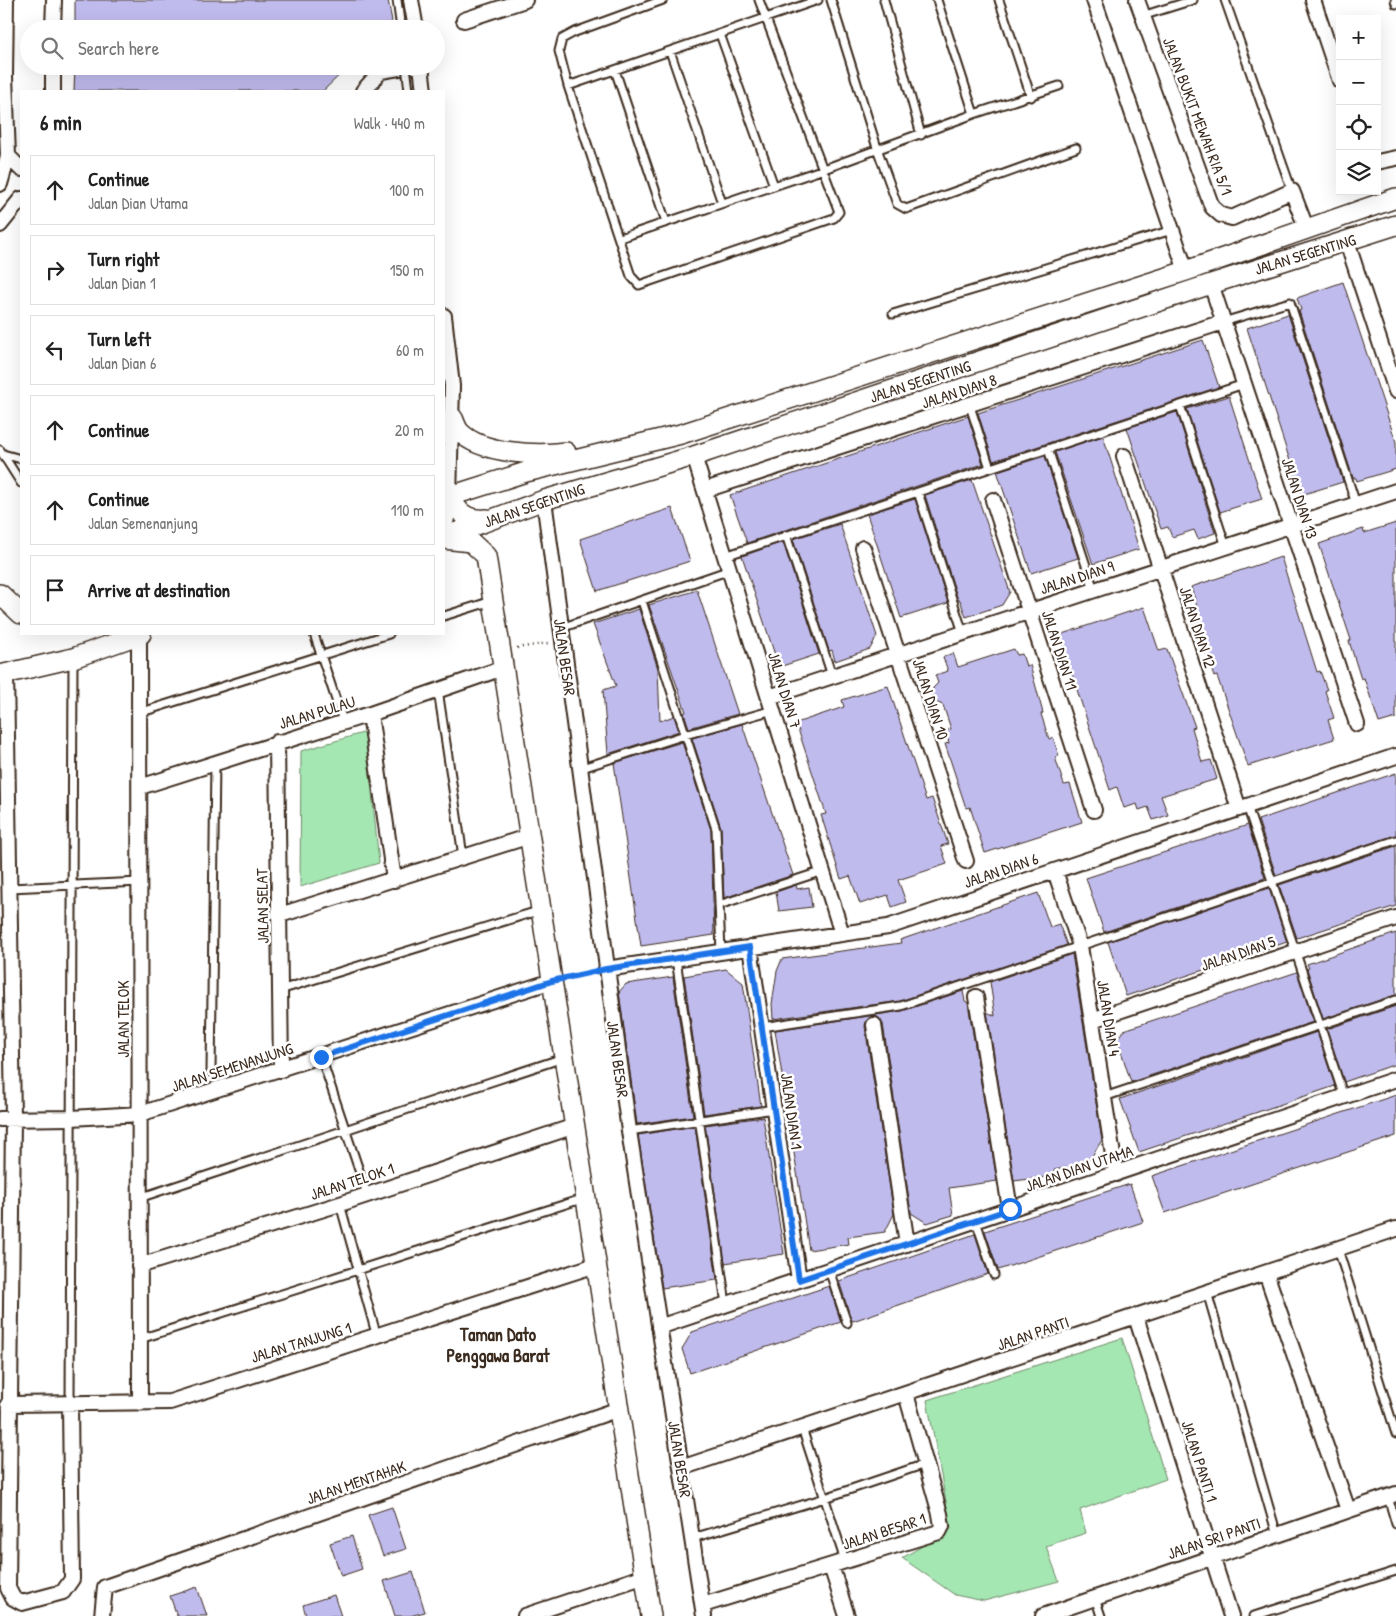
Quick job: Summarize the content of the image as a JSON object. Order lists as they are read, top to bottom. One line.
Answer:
{"streets":{"street":["JALAN BUKIT MEWAH RIA 5/1","JALAN SEGENTING","JALAN DIAN 8","JALAN DIAN 13","JALAN DIAN 9","JALAN DIAN 12","JALAN DIAN 11","JALAN BESAR","JALAN DIAN 7","JALAN DIAN 10","JALAN PULAU","JALAN DIAN 6","JALAN SELAT","JALAN DIAN 5","JALAN DIAN 4","JALAN TELOK","JALAN SEMENANJUNG","JALAN DIAN 1","JALAN DIAN UTAMA","JALAN TELOK 1","JALAN PANTI","JALAN TANJUNG 1","JALAN PANTI 1","JALAN MENTAHAK","JALAN BESAR 1","JALAN SRI PANTI"]},"crossings":[["JALAN SEGENTING","JALAN DIAN 13"],["JALAN SEGENTING","JALAN BESAR"],["JALAN SEGENTING","JALAN DIAN 7"],["JALAN DIAN 8","JALAN DIAN 13"],["JALAN DIAN 8","JALAN DIAN 7"],["JALAN DIAN 13","JALAN DIAN 9"],["JALAN DIAN 9","JALAN DIAN 12"],["JALAN DIAN 9","JALAN DIAN 11"],["JALAN DIAN 9","JALAN DIAN 7"],["JALAN DIAN 9","JALAN DIAN 10"],["JALAN DIAN 12","JALAN DIAN 6"],["JALAN BESAR","JALAN DIAN 6"],["JALAN BESAR","JALAN DIAN UTAMA"],["JALAN BESAR","JALAN PANTI"],["JALAN BESAR","JALAN BESAR 1"],["JALAN DIAN 7","JALAN DIAN 6"],["JALAN PULAU","JALAN SELAT"],["JALAN PULAU","JALAN TELOK"],["JALAN DIAN 6","JALAN DIAN 4"],["JALAN DIAN 6","JALAN DIAN 1"],["JALAN SELAT","JALAN SEMENANJUNG"],["JALAN DIAN 5","JALAN DIAN 4"],["JALAN DIAN 4","JALAN DIAN UTAMA"],["JALAN TELOK","JALAN SEMENANJUNG"],["JALAN TELOK","JALAN TELOK 1"],["JALAN TELOK","JALAN TANJUNG 1"],["JALAN DIAN 1","JALAN DIAN UTAMA"],["JALAN PANTI","JALAN PANTI 1"],["JALAN PANTI","JALAN BESAR 1"],["JALAN PANTI 1","JALAN SRI PANTI"]],"districts":["Taman Dato Penggawa Barat"],"page":{"map_buttons":["+","−"],"search":"Search here","heading":["6 min","Walk · 440 m"],"list":[["Continue","Jalan Dian Utama","100 m"],["Turn right","Jalan Dian 1","150 m"],["Turn left","Jalan Dian 6","60 m"],["Continue","20 m"],["Continue","Jalan Semenanjung","110 m"],"Arrive at destination"]}}
